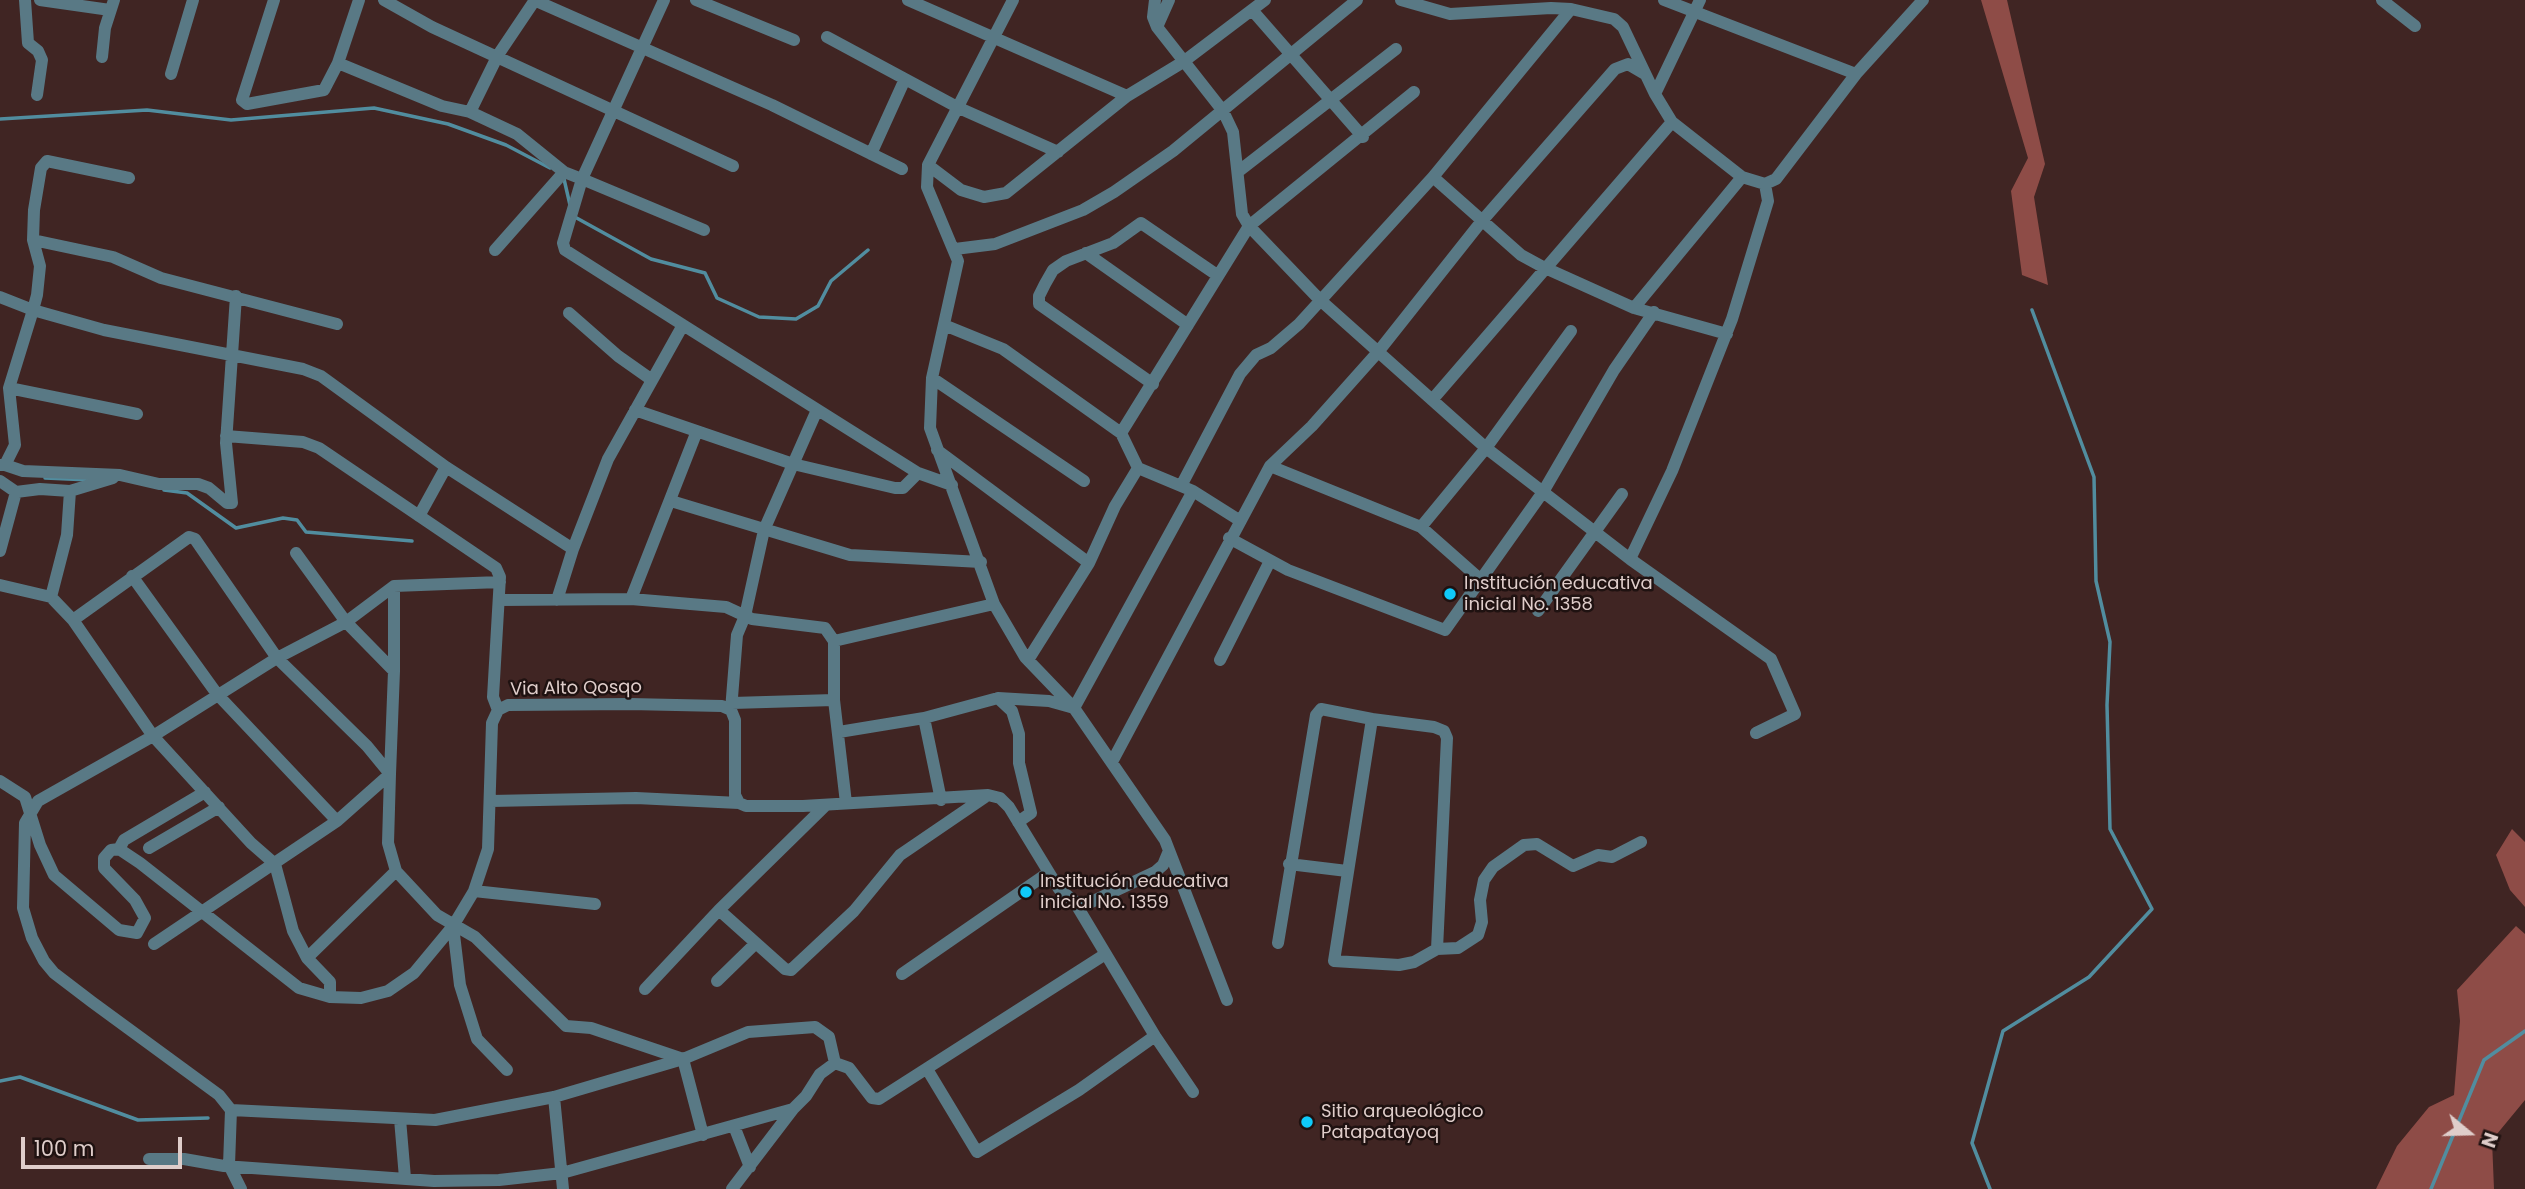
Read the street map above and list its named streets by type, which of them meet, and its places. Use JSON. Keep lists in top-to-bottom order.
{
  "streets": {
    "street": ["Via Alto Qosqo"]
  },
  "places": ["Institución educativa inicial No. 1358", "Institución educativa inicial No. 1359", "Sitio arqueológico Patapatayoq"],
  "scale_bar": "100 m",
  "north": "right"
}
